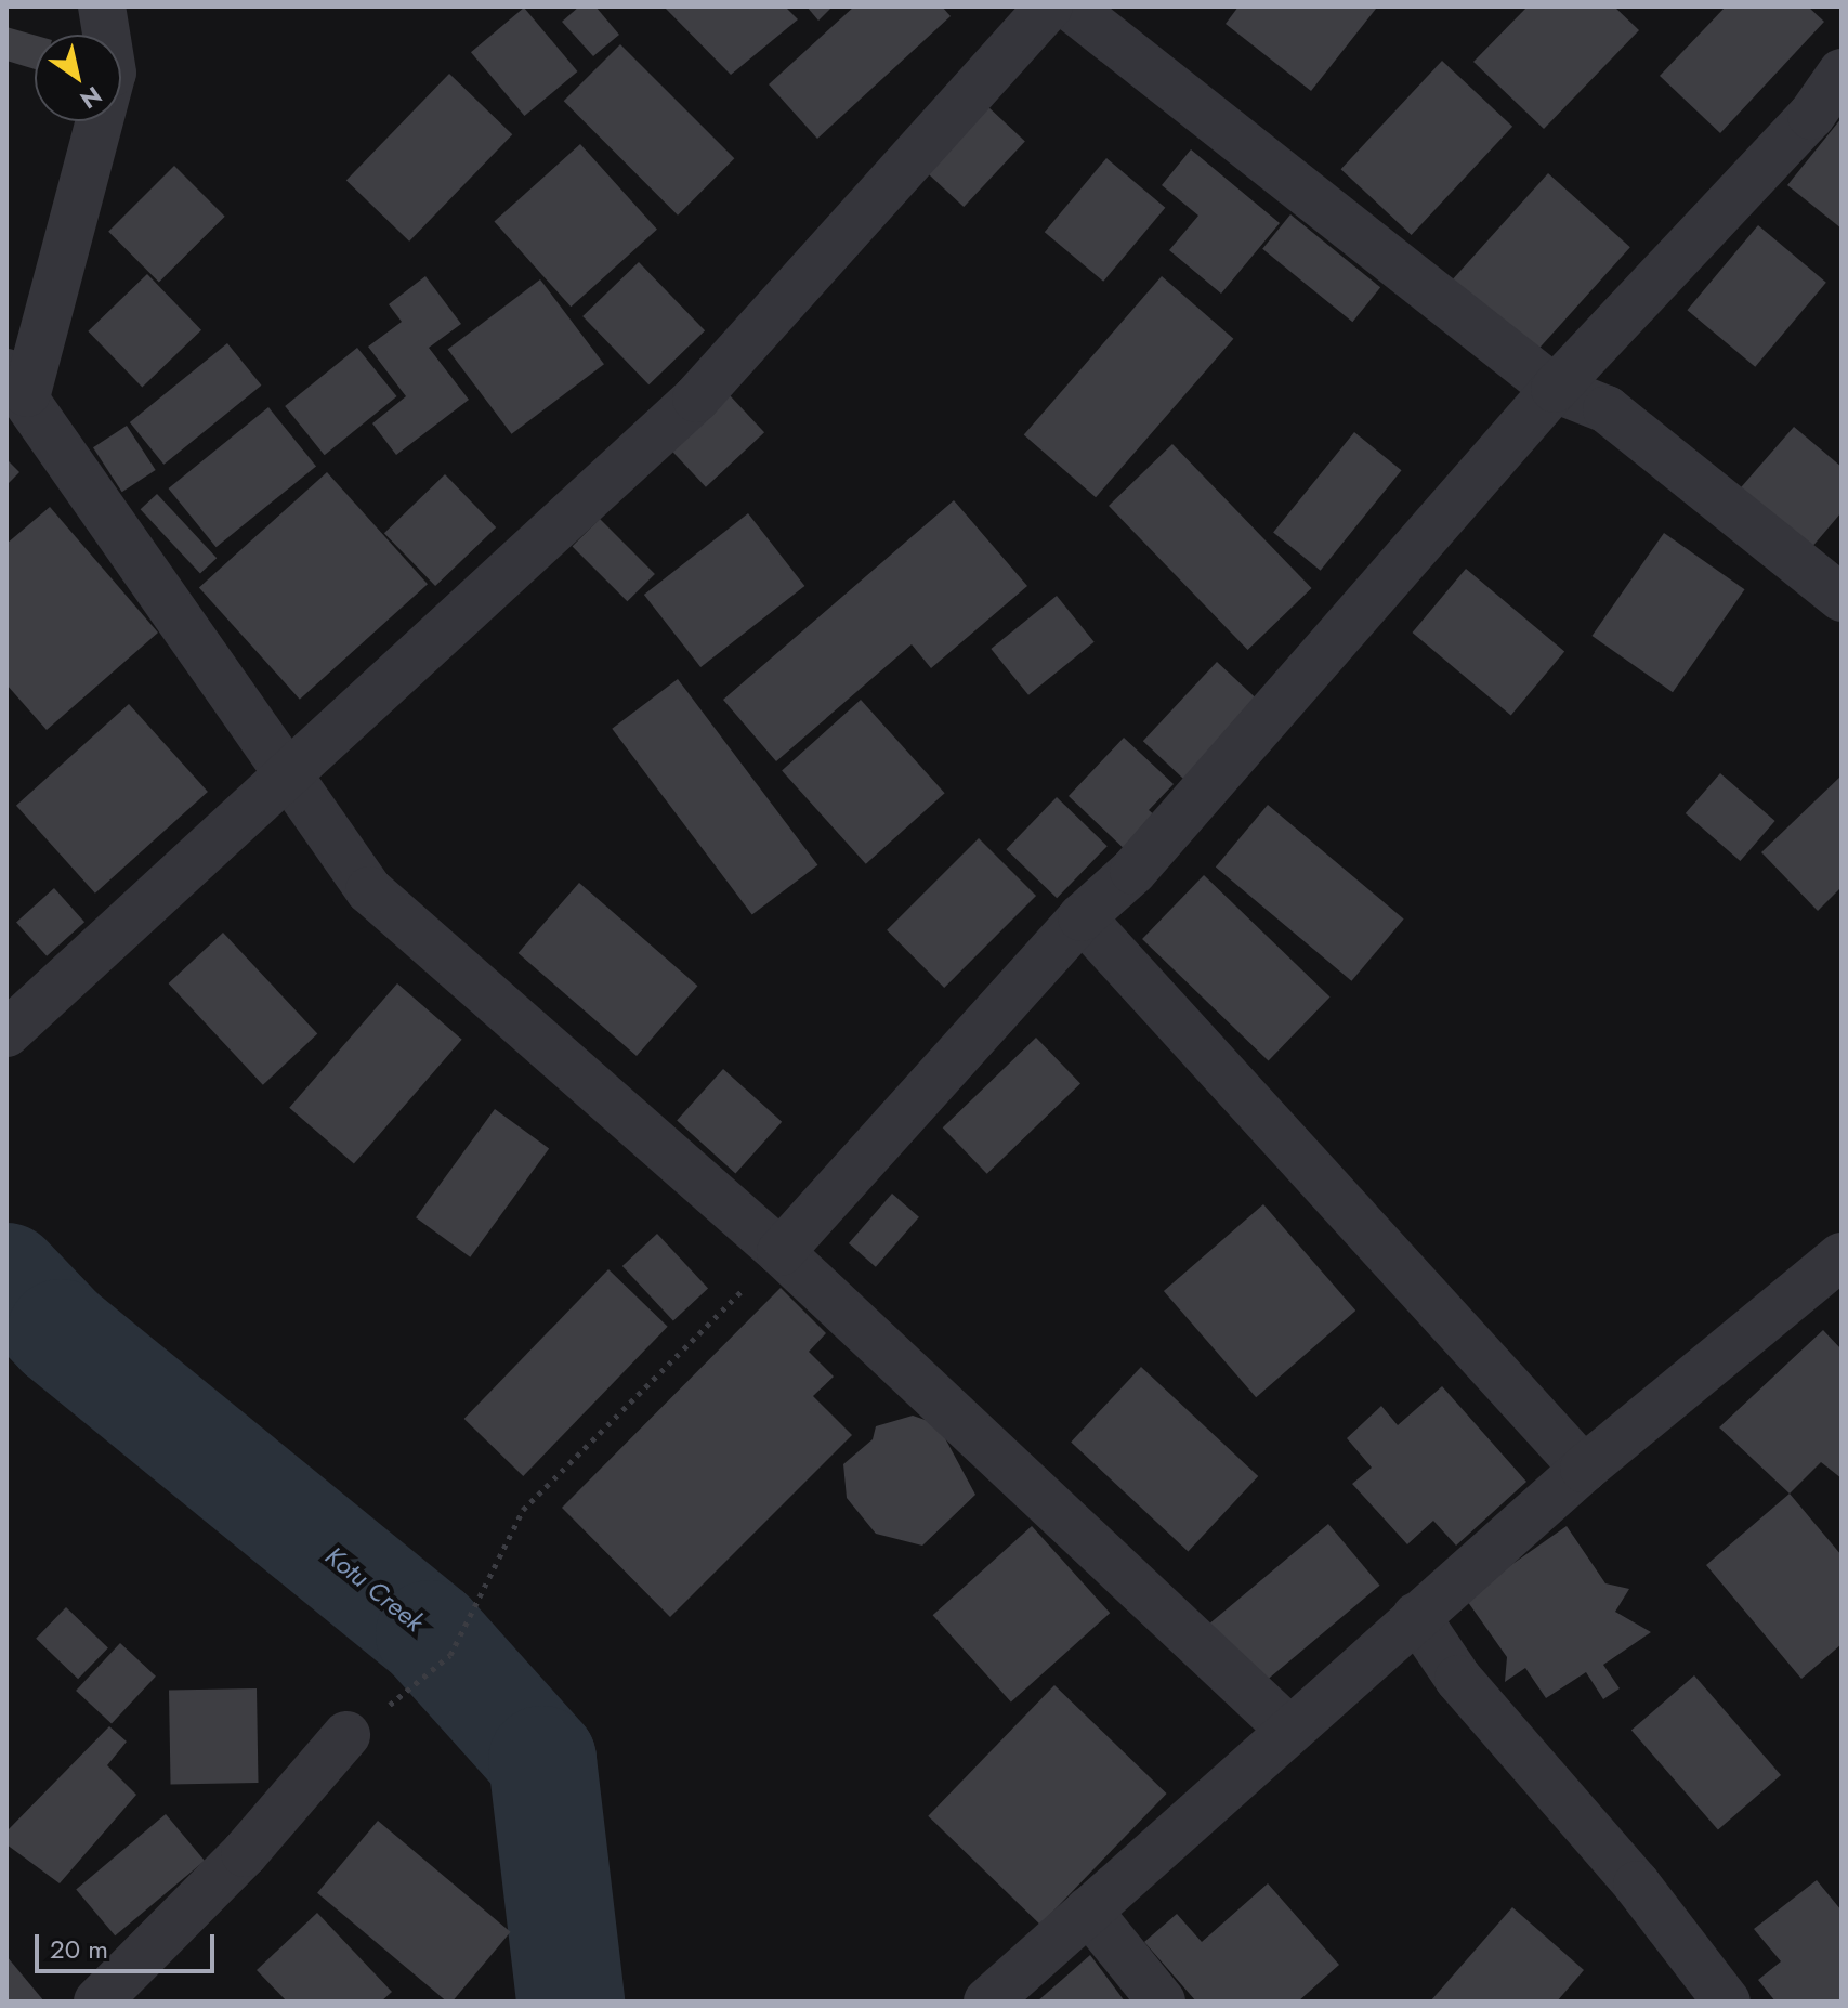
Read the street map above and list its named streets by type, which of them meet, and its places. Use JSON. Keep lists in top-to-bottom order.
{
  "water": ["Kotu Creek"],
  "scale_bar": "20 m",
  "north": "bottom right"
}
